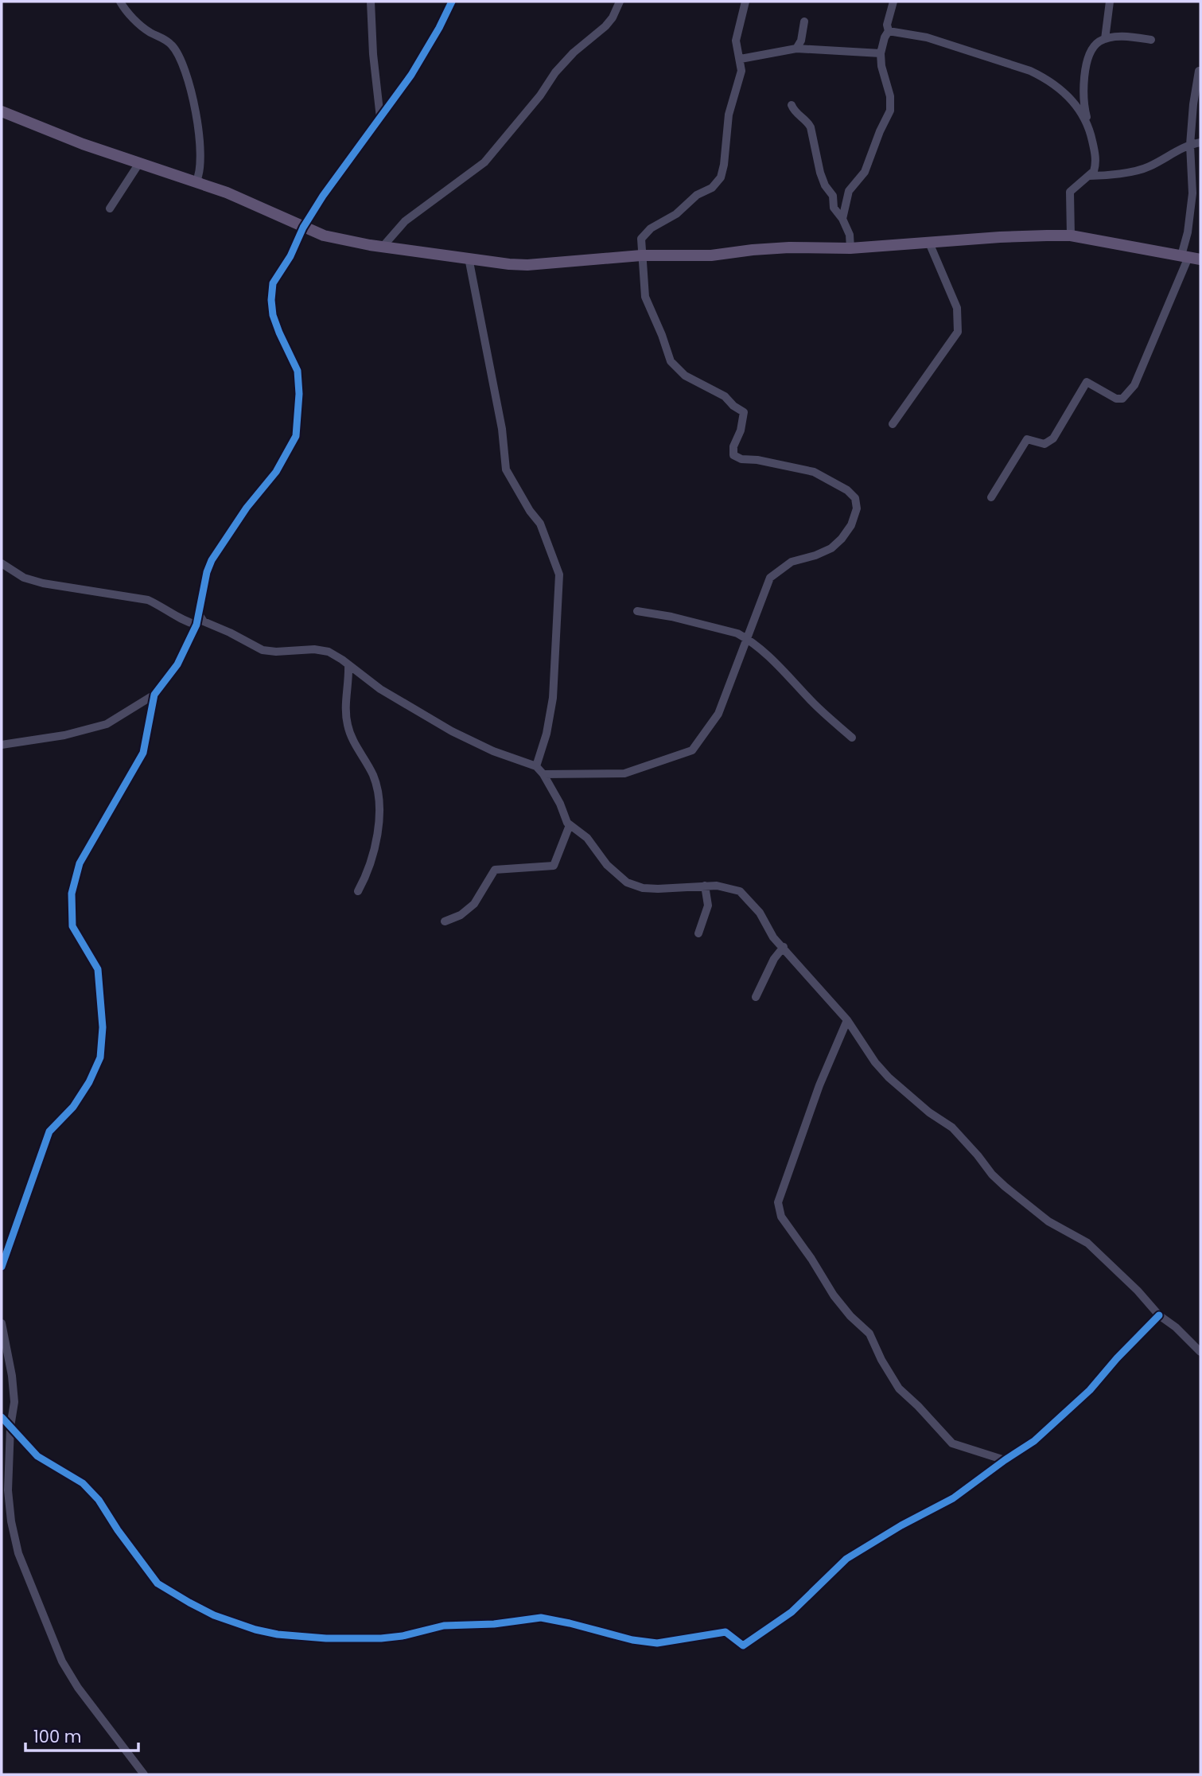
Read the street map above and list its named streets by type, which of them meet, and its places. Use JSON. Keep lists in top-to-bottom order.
{
  "scale_bar": "100 m"
}
